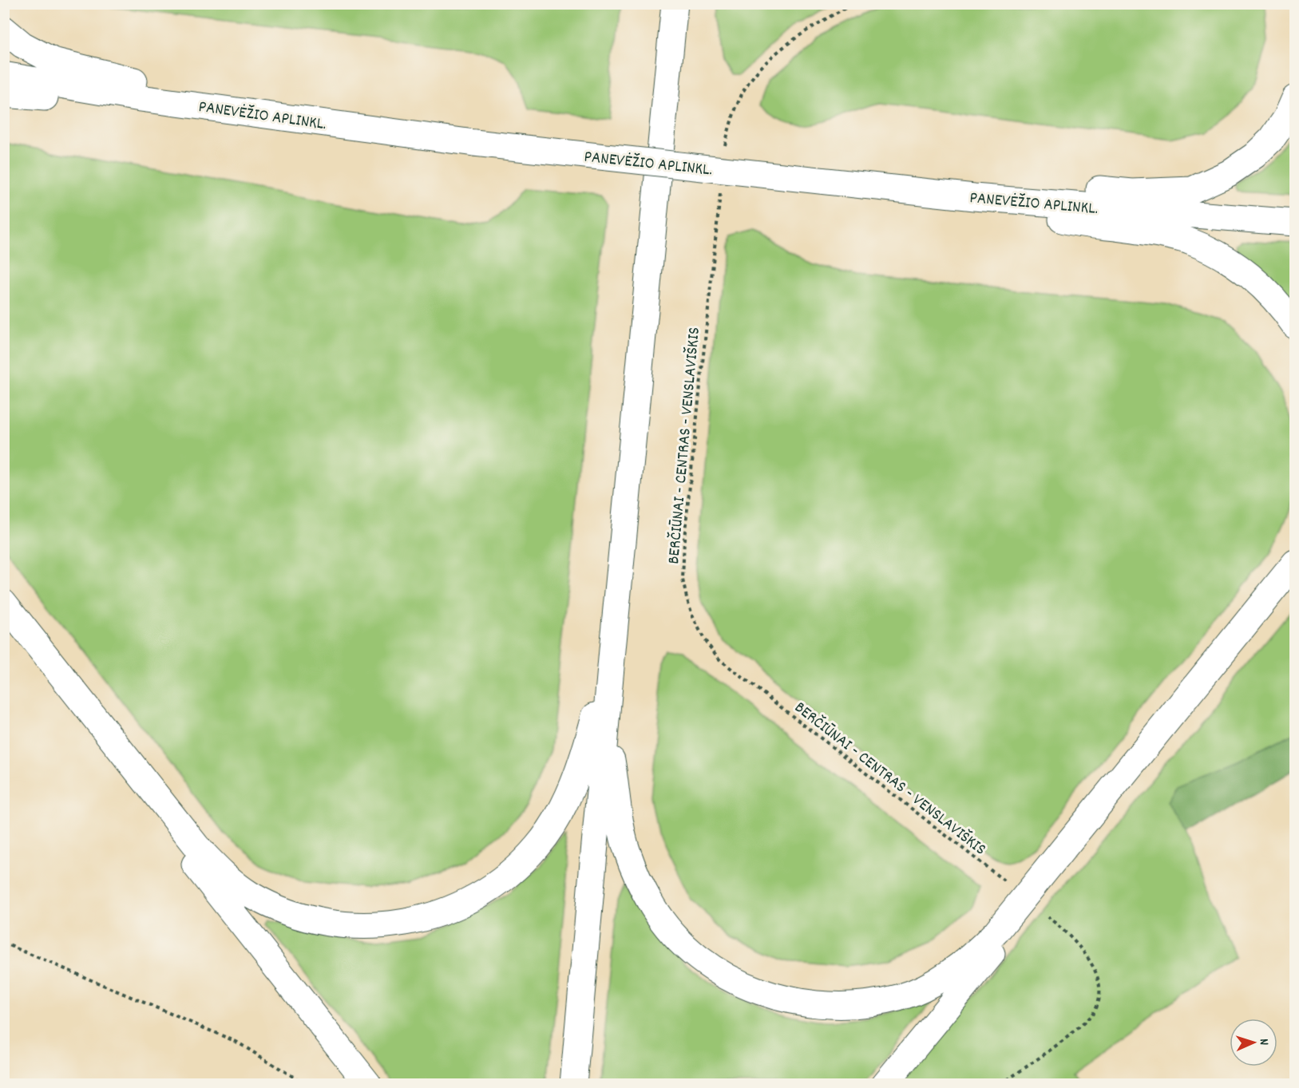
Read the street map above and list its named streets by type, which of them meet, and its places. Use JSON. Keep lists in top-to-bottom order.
{
  "streets": {
    "highway": ["PANEVĖŽIO APLINKL."],
    "path": ["BERČIŪNAI - CENTRAS - VENSLAVIŠKIS"]
  },
  "north": "right"
}
